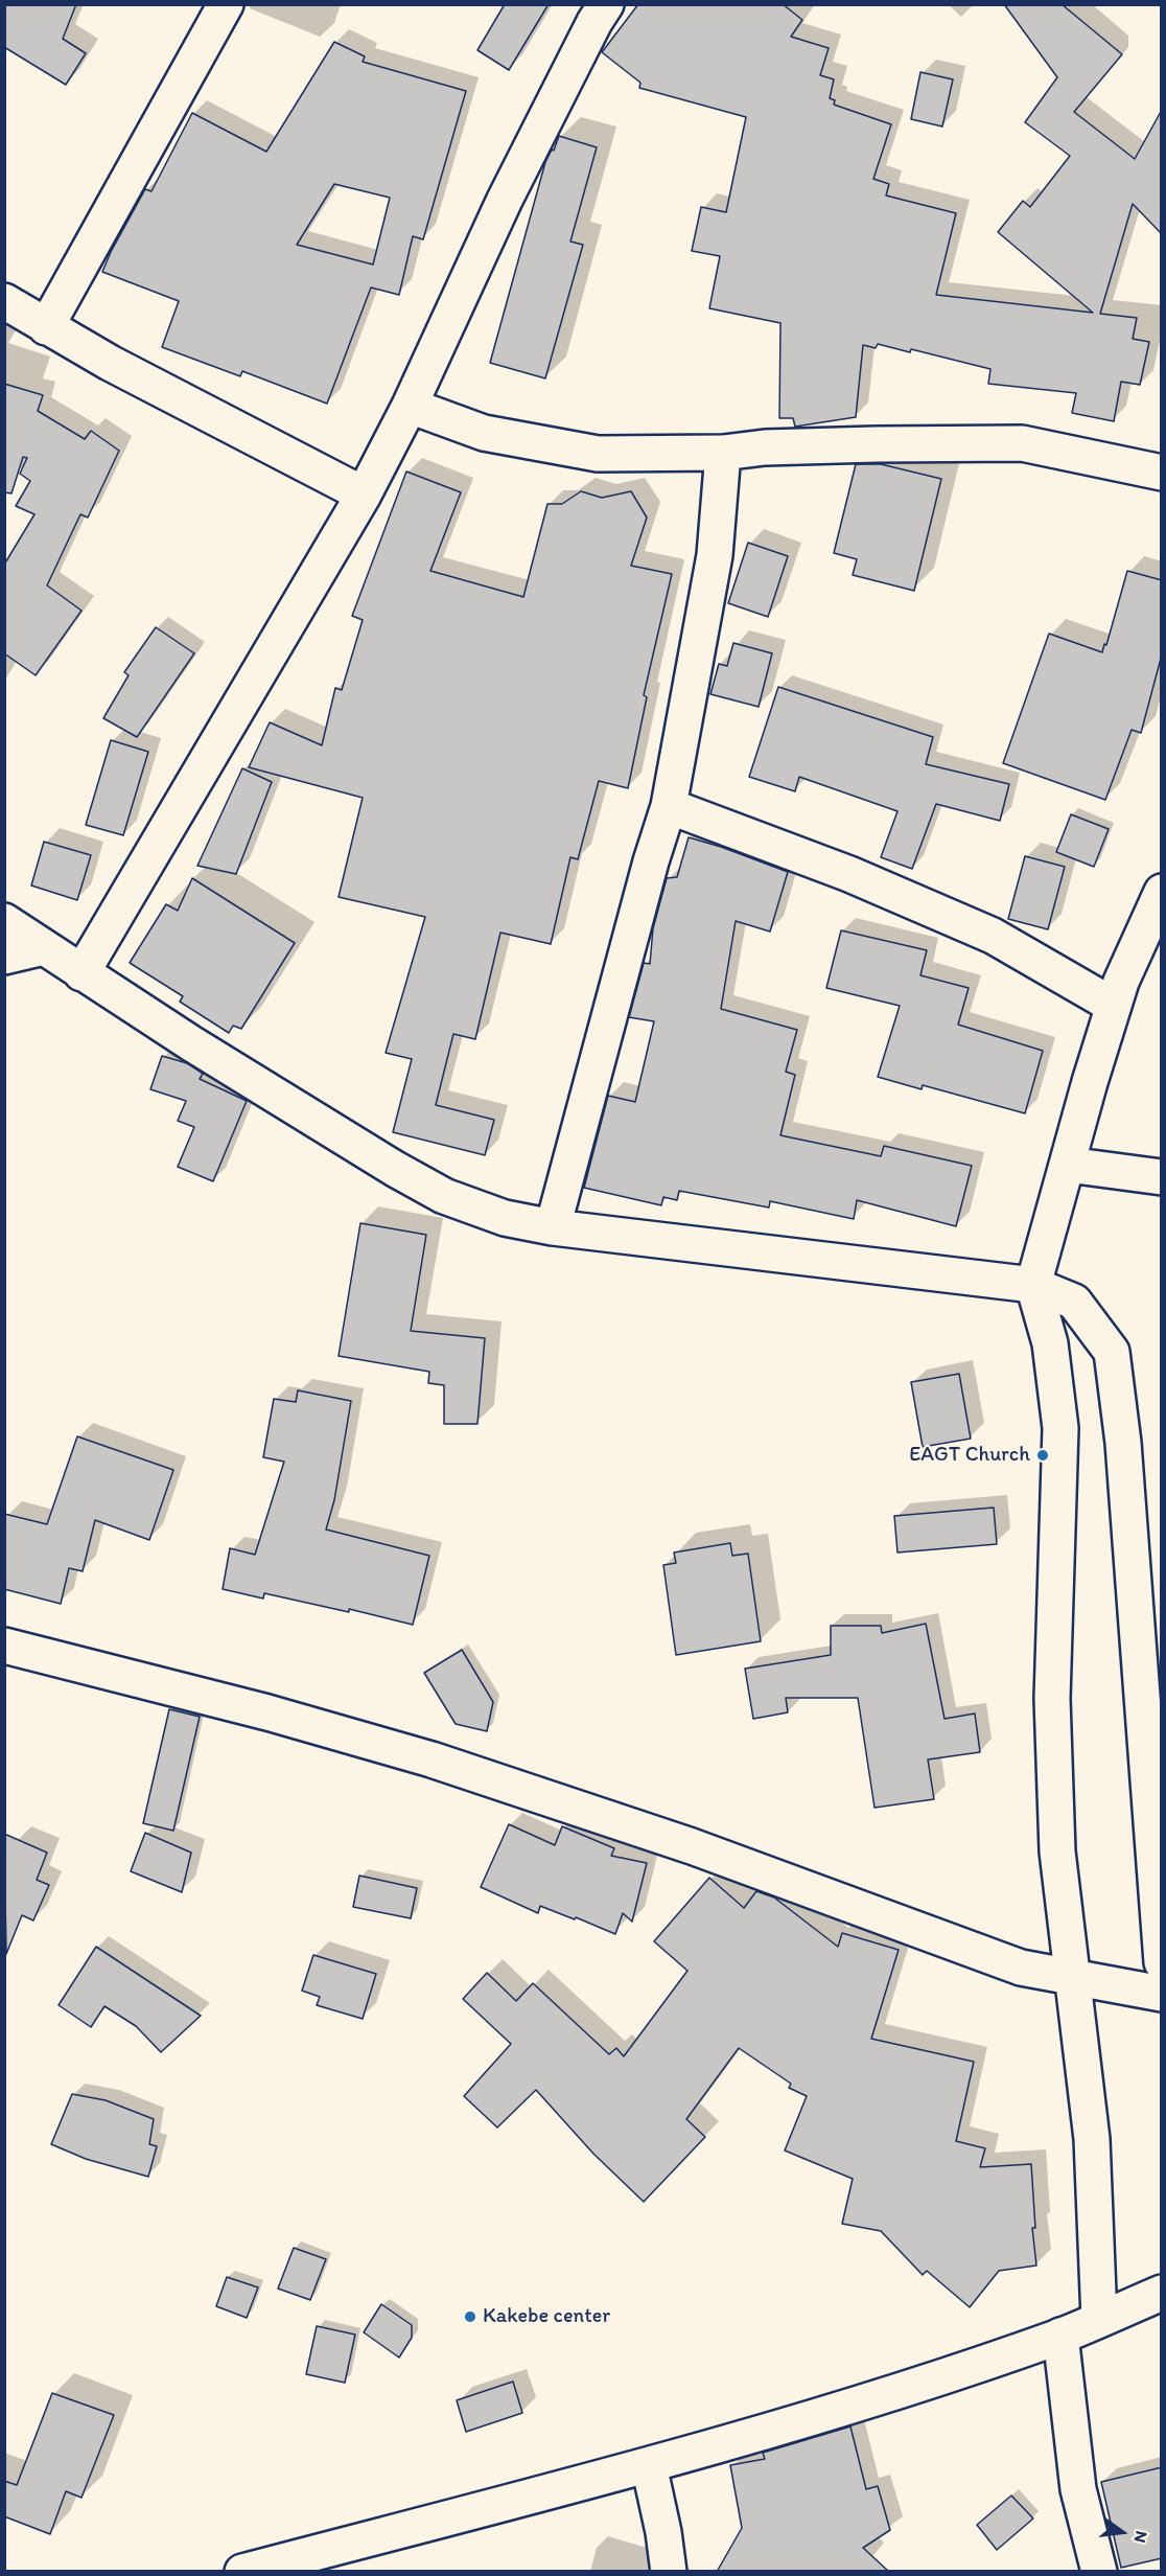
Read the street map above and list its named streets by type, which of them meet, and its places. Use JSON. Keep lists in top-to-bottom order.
{
  "places": ["EAGT Church", "Kakebe center"],
  "north": "right"
}
